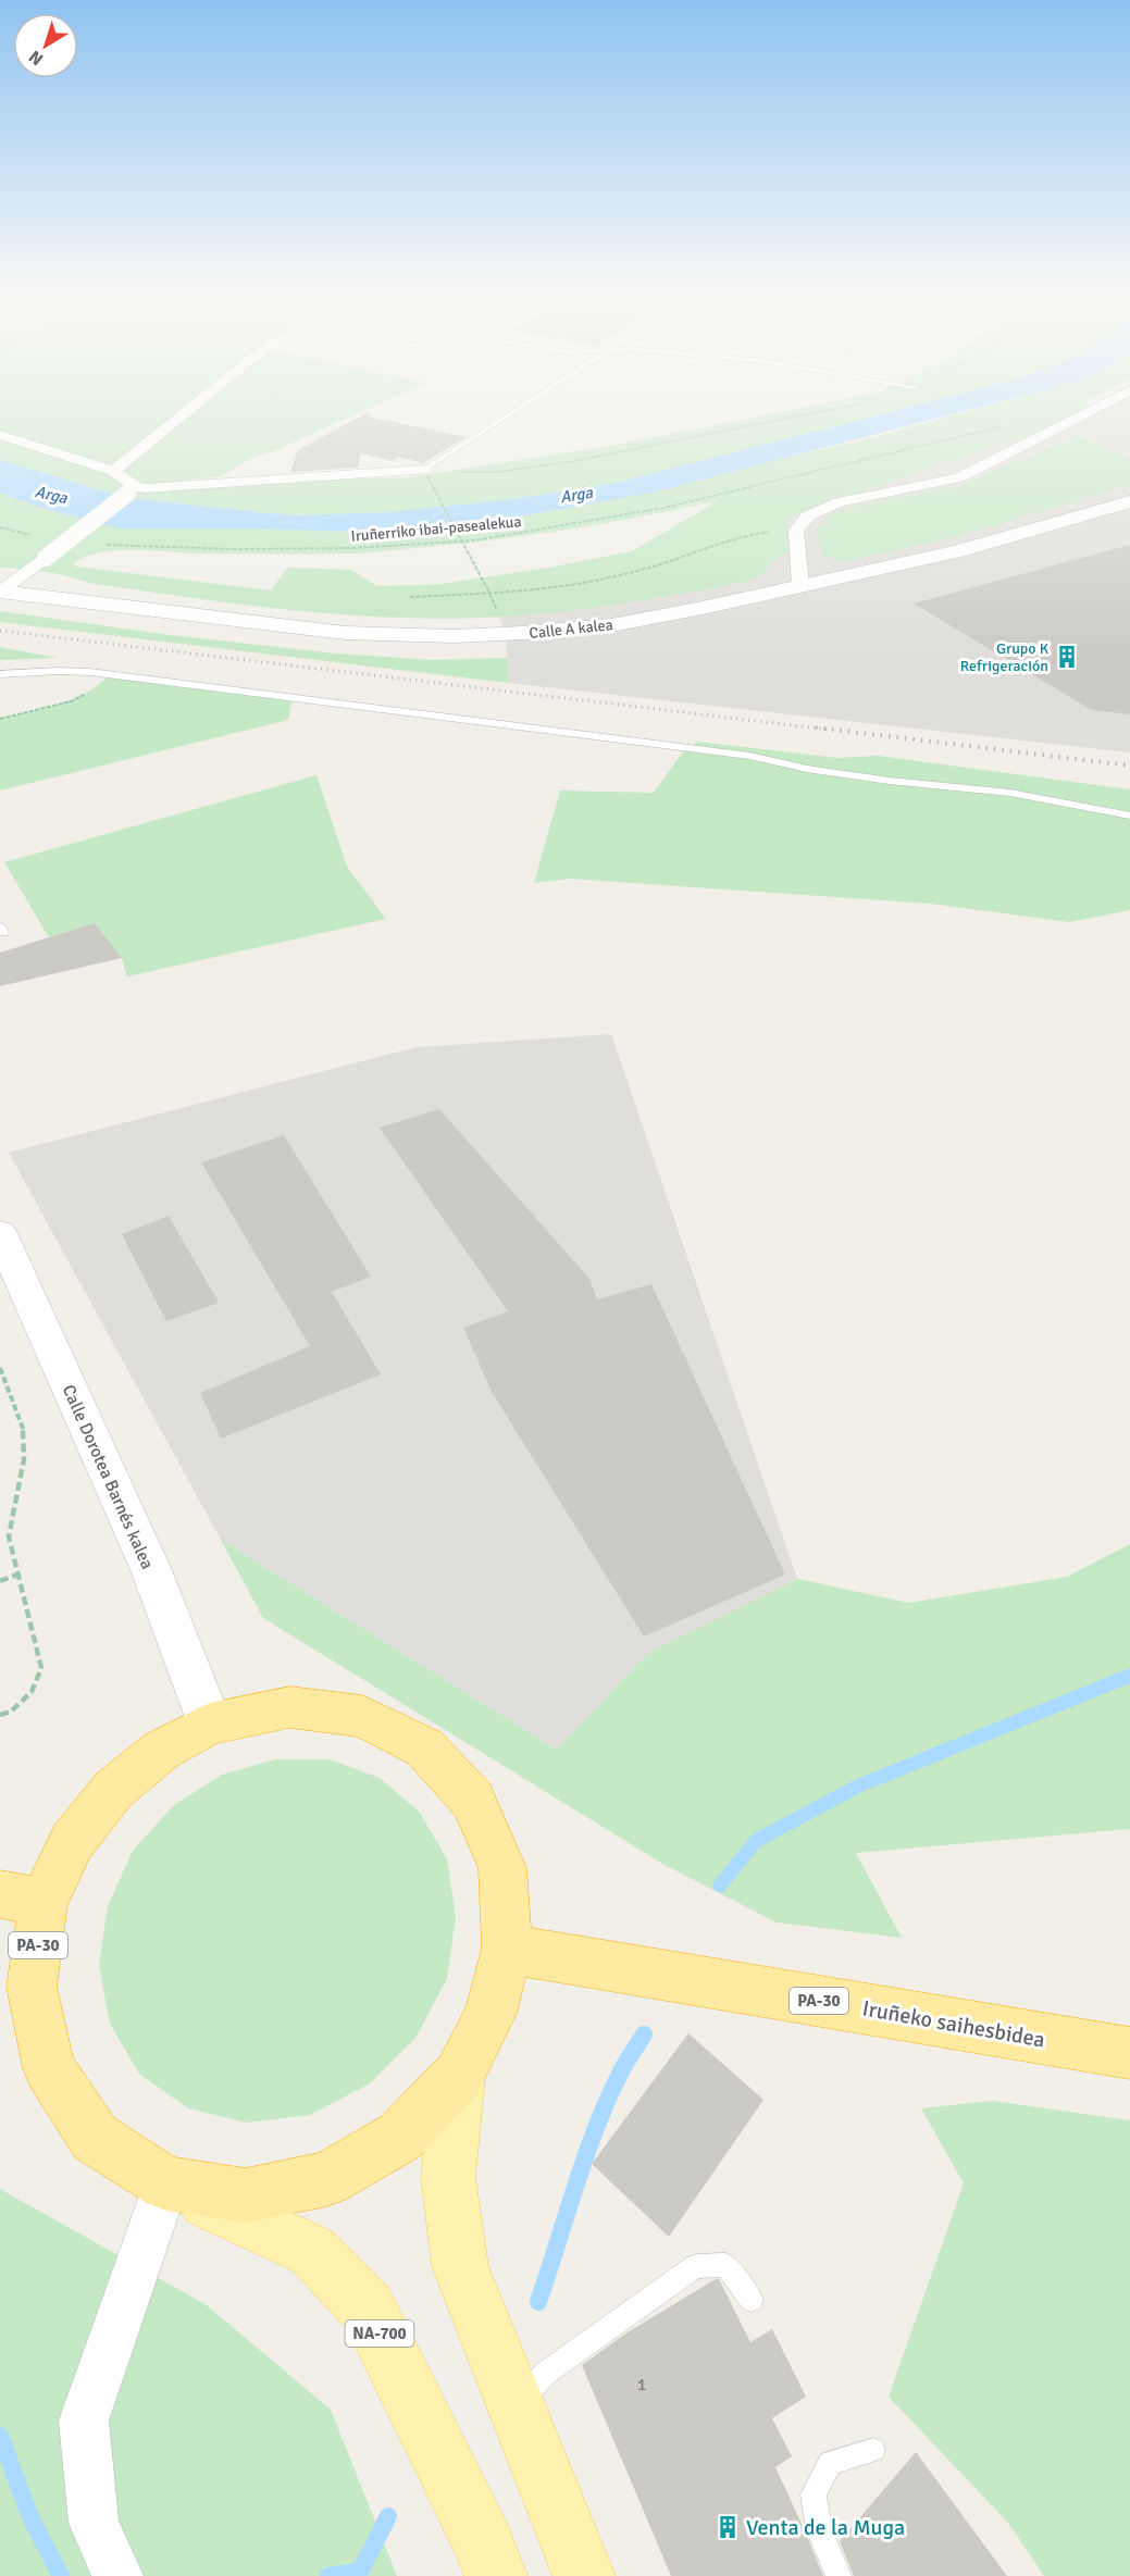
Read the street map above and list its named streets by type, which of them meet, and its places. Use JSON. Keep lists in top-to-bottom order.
{
  "streets": {
    "highway": ["PA-30", "Iruñeko saihesbidea"],
    "main road": ["Calle A kalea", "Calle Dorotea Barnés kalea", "NA-700"],
    "path": ["Iruñerriko ibai-pasealekua"]
  },
  "crossings": [
    ["Calle Dorotea Barnés kalea", "PA-30"],
    ["PA-30", "Iruñeko saihesbidea"],
    ["PA-30", "NA-700"]
  ],
  "water": ["Arga"],
  "places": {
    "building": ["Grupo K Refrigeración", "Venta de la Muga"]
  },
  "house_numbers": ["1"],
  "north": "bottom left"
}
